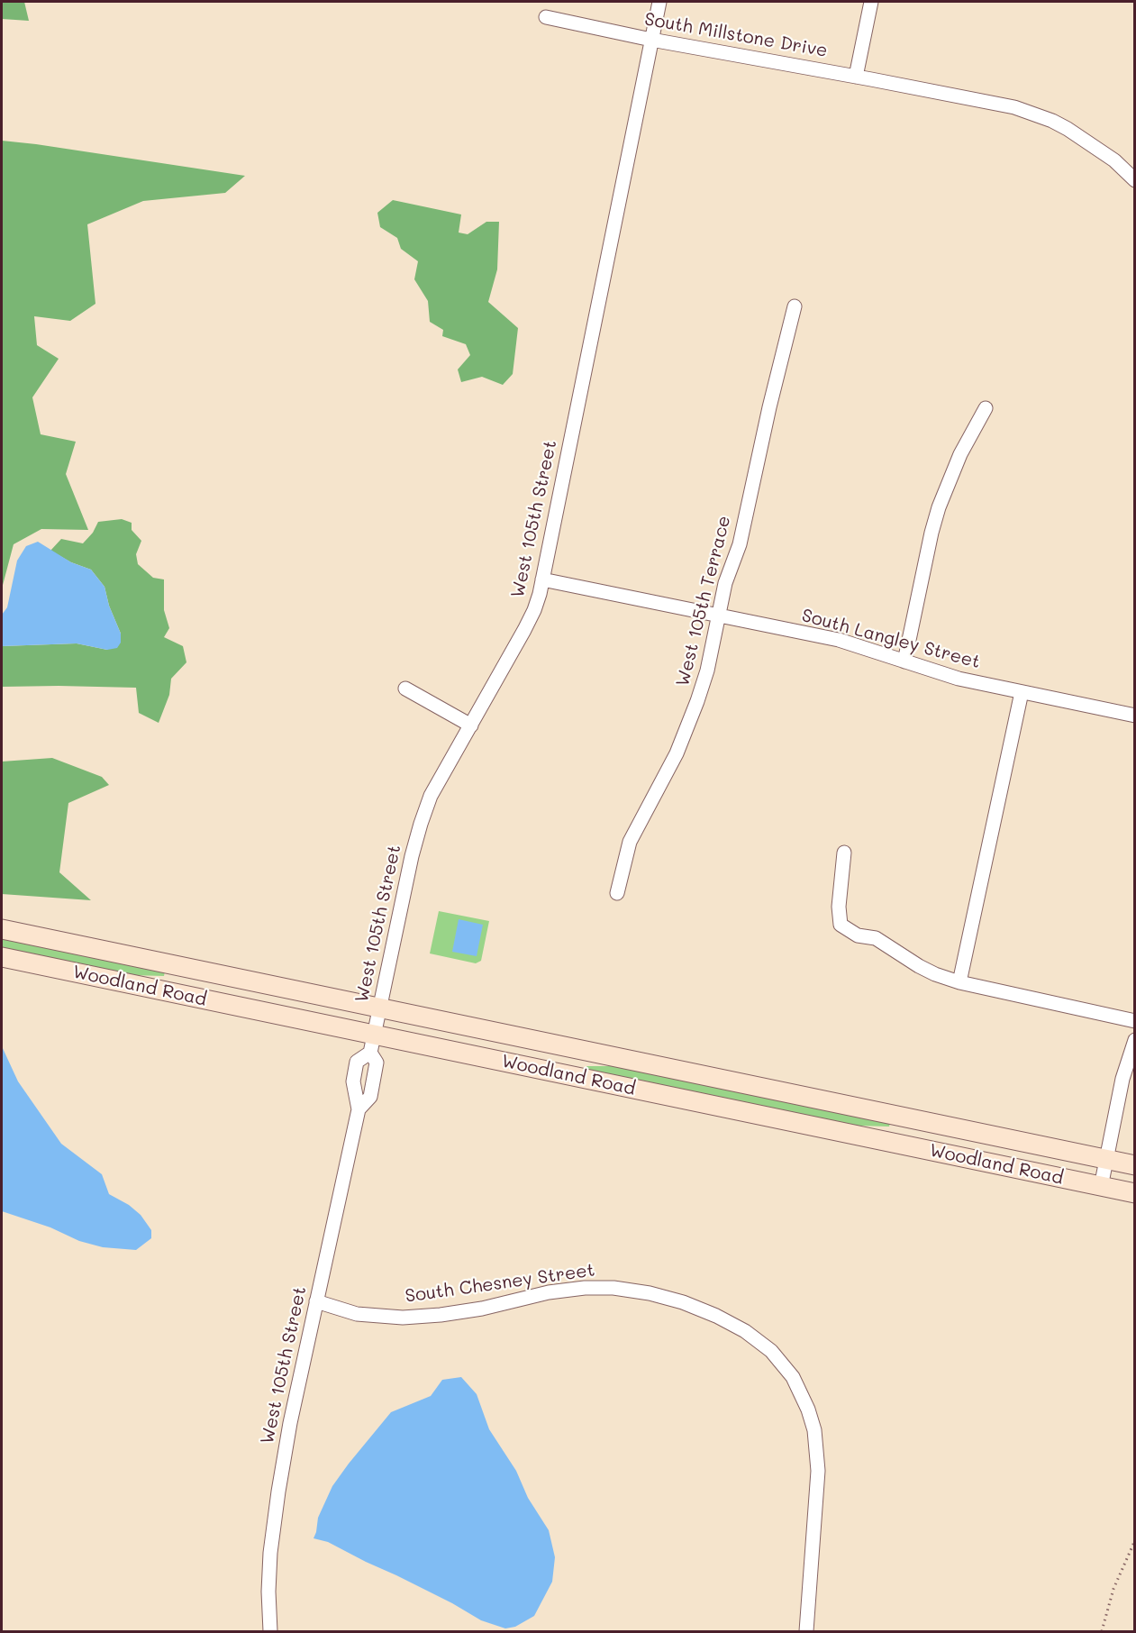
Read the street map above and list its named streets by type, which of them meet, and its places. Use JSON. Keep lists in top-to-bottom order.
{
  "streets": {
    "main road": ["Woodland Road"],
    "street": [
      "South Millstone Drive",
      "West 105th Street",
      "West 105th Terrace",
      "South Langley Street",
      "South Chesney Street"
    ]
  },
  "crossings": [
    ["South Millstone Drive", "West 105th Street"],
    ["West 105th Street", "South Langley Street"],
    ["West 105th Street", "Woodland Road"],
    ["West 105th Street", "South Chesney Street"],
    ["West 105th Terrace", "South Langley Street"]
  ]
}
